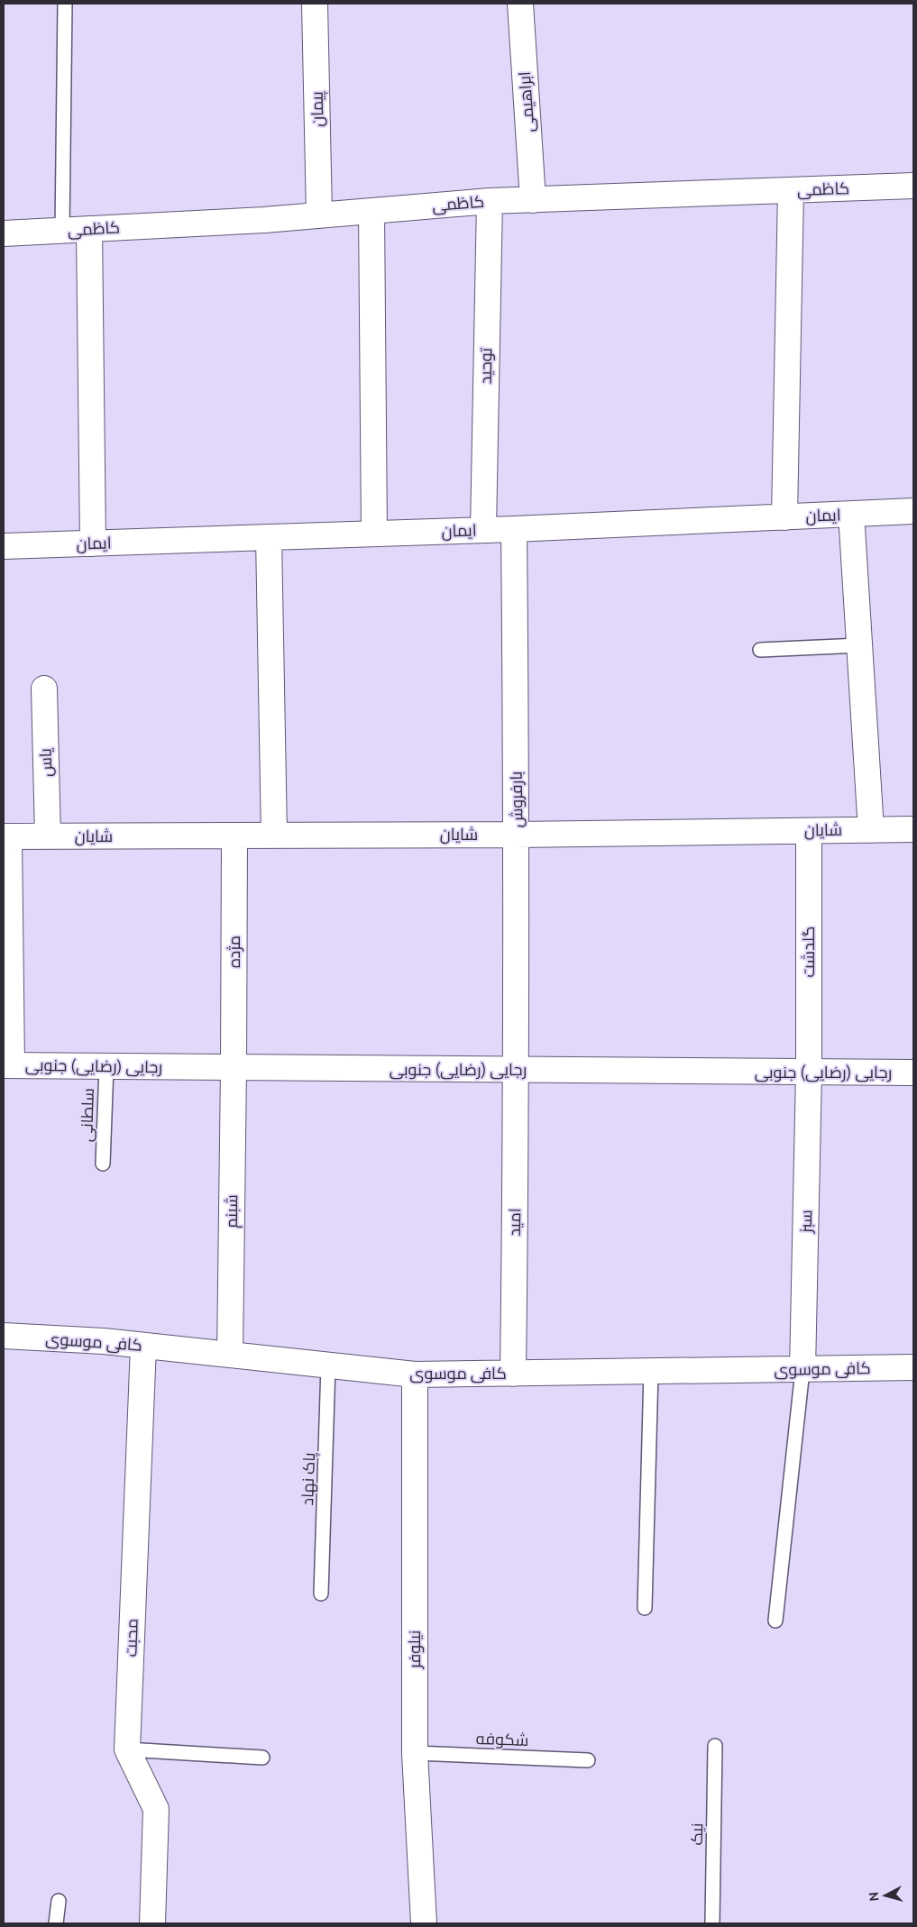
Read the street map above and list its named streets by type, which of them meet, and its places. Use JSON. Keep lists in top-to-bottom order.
{
  "streets": {
    "street": [
      "ابراهیمی",
      "پیمان",
      "کاظمی",
      "توحید",
      "ایمان",
      "یاس",
      "بارفروش",
      "شایان",
      "مژده",
      "گلدشت",
      "رجایی (رضایی) جنوبی",
      "شبنم",
      "سبز",
      "امید",
      "کافی موسوی",
      "محبت",
      "نیلوفر"
    ],
    "lane": [
      "سلطانی",
      "پاک نهاد",
      "شکوفه",
      "نیک"
    ]
  },
  "crossings": [
    ["ابراهیمی", "کاظمی"],
    ["پیمان", "کاظمی"],
    ["کاظمی", "توحید"],
    ["توحید", "ایمان"],
    ["ایمان", "بارفروش"],
    ["یاس", "شایان"],
    ["بارفروش", "شایان"],
    ["بارفروش", "رجایی (رضایی) جنوبی"],
    ["بارفروش", "امید"],
    ["شایان", "مژده"],
    ["شایان", "گلدشت"],
    ["مژده", "رجایی (رضایی) جنوبی"],
    ["مژده", "شبنم"],
    ["گلدشت", "رجایی (رضایی) جنوبی"],
    ["گلدشت", "سبز"],
    ["رجایی (رضایی) جنوبی", "سلطانی"],
    ["رجایی (رضایی) جنوبی", "شبنم"],
    ["رجایی (رضایی) جنوبی", "سبز"],
    ["رجایی (رضایی) جنوبی", "امید"],
    ["شبنم", "کافی موسوی"],
    ["سبز", "کافی موسوی"],
    ["امید", "کافی موسوی"],
    ["کافی موسوی", "پاک نهاد"],
    ["کافی موسوی", "محبت"],
    ["کافی موسوی", "نیلوفر"],
    ["نیلوفر", "شکوفه"]
  ],
  "north": "left"
}
